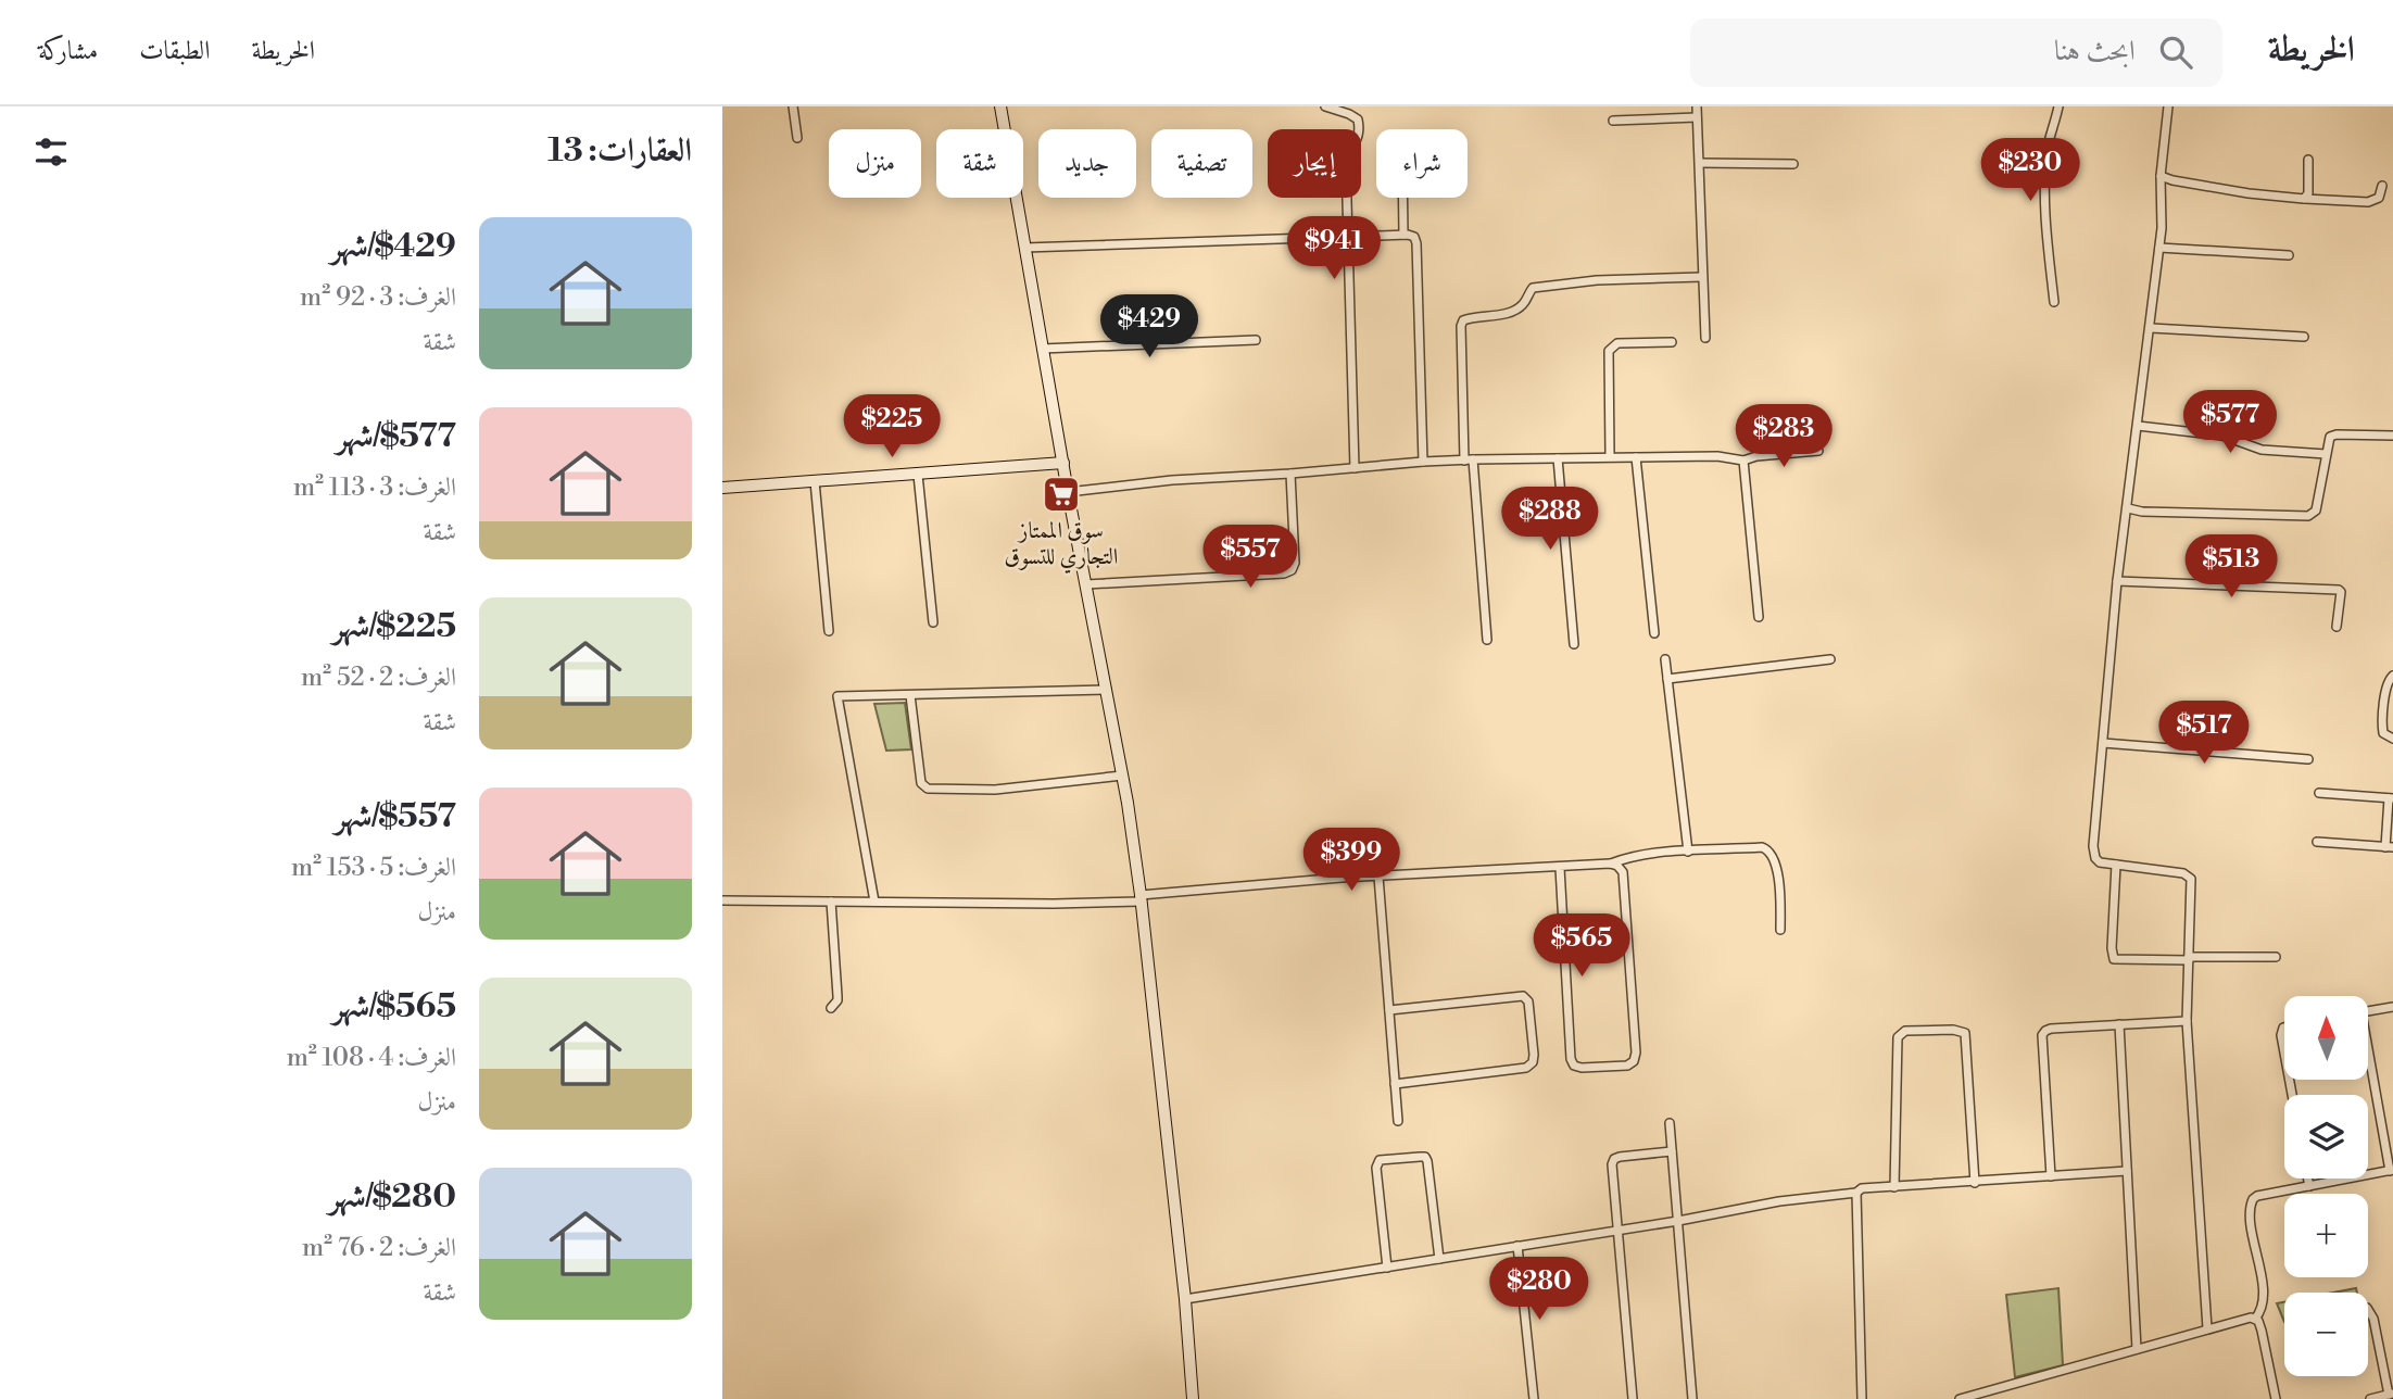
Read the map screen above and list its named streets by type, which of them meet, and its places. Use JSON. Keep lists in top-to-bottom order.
{
  "places": {
    "supermarket": ["سوق الممتاز التجاري للتسوق"]
  },
  "north": "top",
  "page": {
    "header": "الخريطة",
    "search": "ابحث هنا",
    "nav": ["الخريطة", "الطبقات", "مشاركة"],
    "heading": "العقارات: 13",
    "chip": [
      "شراء",
      "إيجار",
      "تصفية",
      "جديد",
      "شقة",
      "منزل"
    ],
    "price": [
      "$230",
      "$941",
      "$429",
      "$577",
      "$225",
      "$283",
      "$288",
      "$557",
      "$513",
      "$517",
      "$399",
      "$565",
      "$280"
    ],
    "list": [
      {
        "name": "$429/شهر",
        "note": "الغرف: 3 · 92 m² · شقة"
      },
      {
        "name": "$577/شهر",
        "note": "الغرف: 3 · 113 m² · شقة"
      },
      {
        "name": "$225/شهر",
        "note": "الغرف: 2 · 52 m² · شقة"
      },
      {
        "name": "$557/شهر",
        "note": "الغرف: 5 · 153 m² · منزل"
      },
      {
        "name": "$565/شهر",
        "note": "الغرف: 4 · 108 m² · منزل"
      },
      {
        "name": "$280/شهر",
        "note": "الغرف: 2 · 76 m² · شقة"
      }
    ],
    "map_buttons": ["+", "−"]
  }
}
